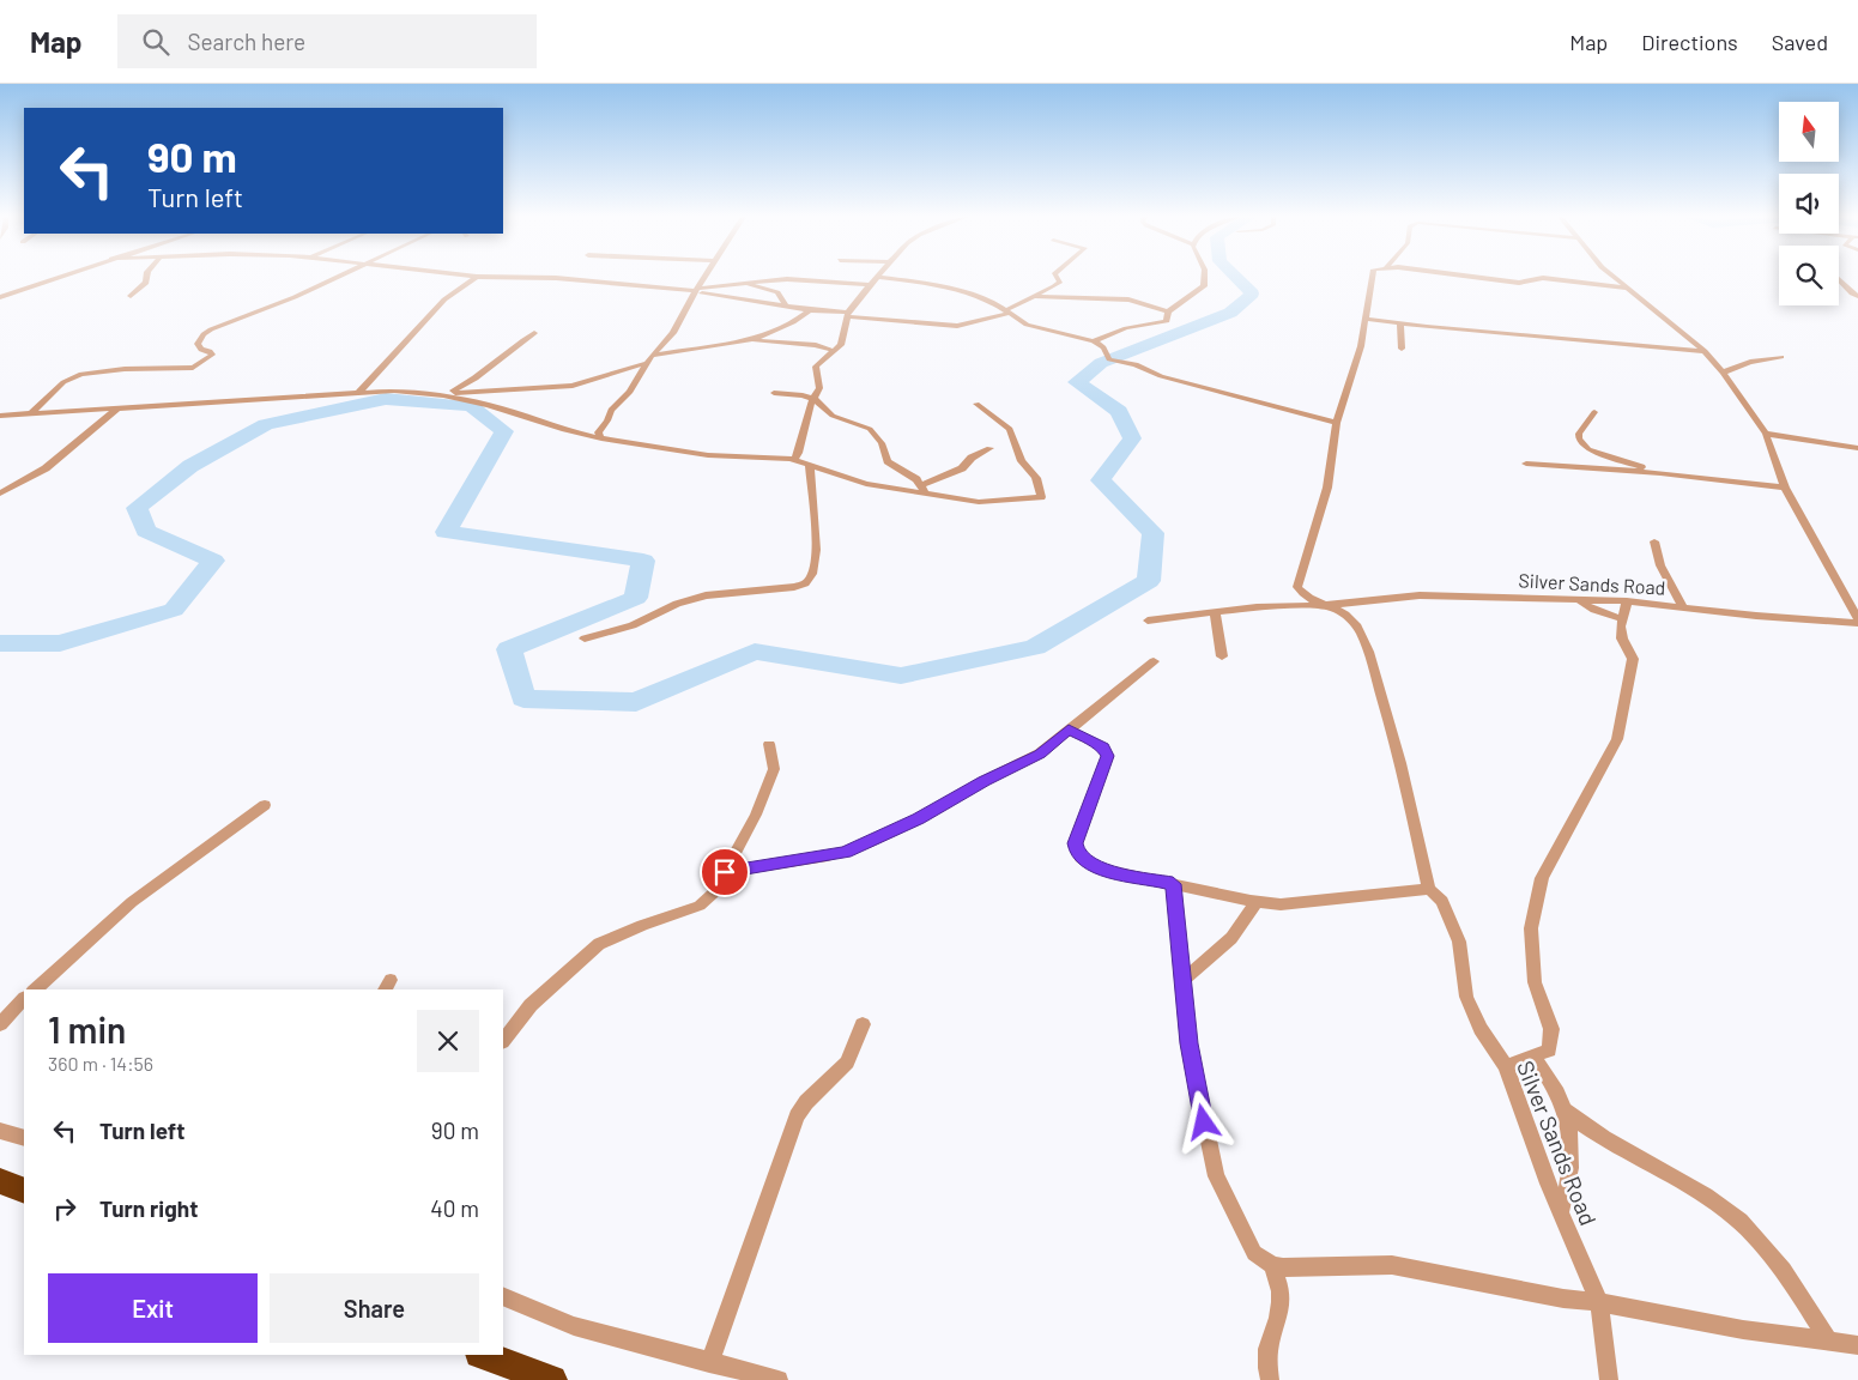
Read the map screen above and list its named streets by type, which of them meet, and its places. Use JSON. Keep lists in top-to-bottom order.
{
  "streets": {
    "street": ["Silver Sands Road"]
  },
  "north": "top",
  "page": {
    "header": "Map",
    "search": "Search here",
    "nav": ["Map", "Directions", "Saved"],
    "turn": ["90 m", "Turn left"],
    "heading": ["1 min", "360 m · 14:56"],
    "list": [
      {
        "name": "Turn left",
        "value": "90 m"
      },
      {
        "name": "Turn right",
        "value": "40 m"
      }
    ],
    "buttons": ["Exit", "Share"]
  }
}
